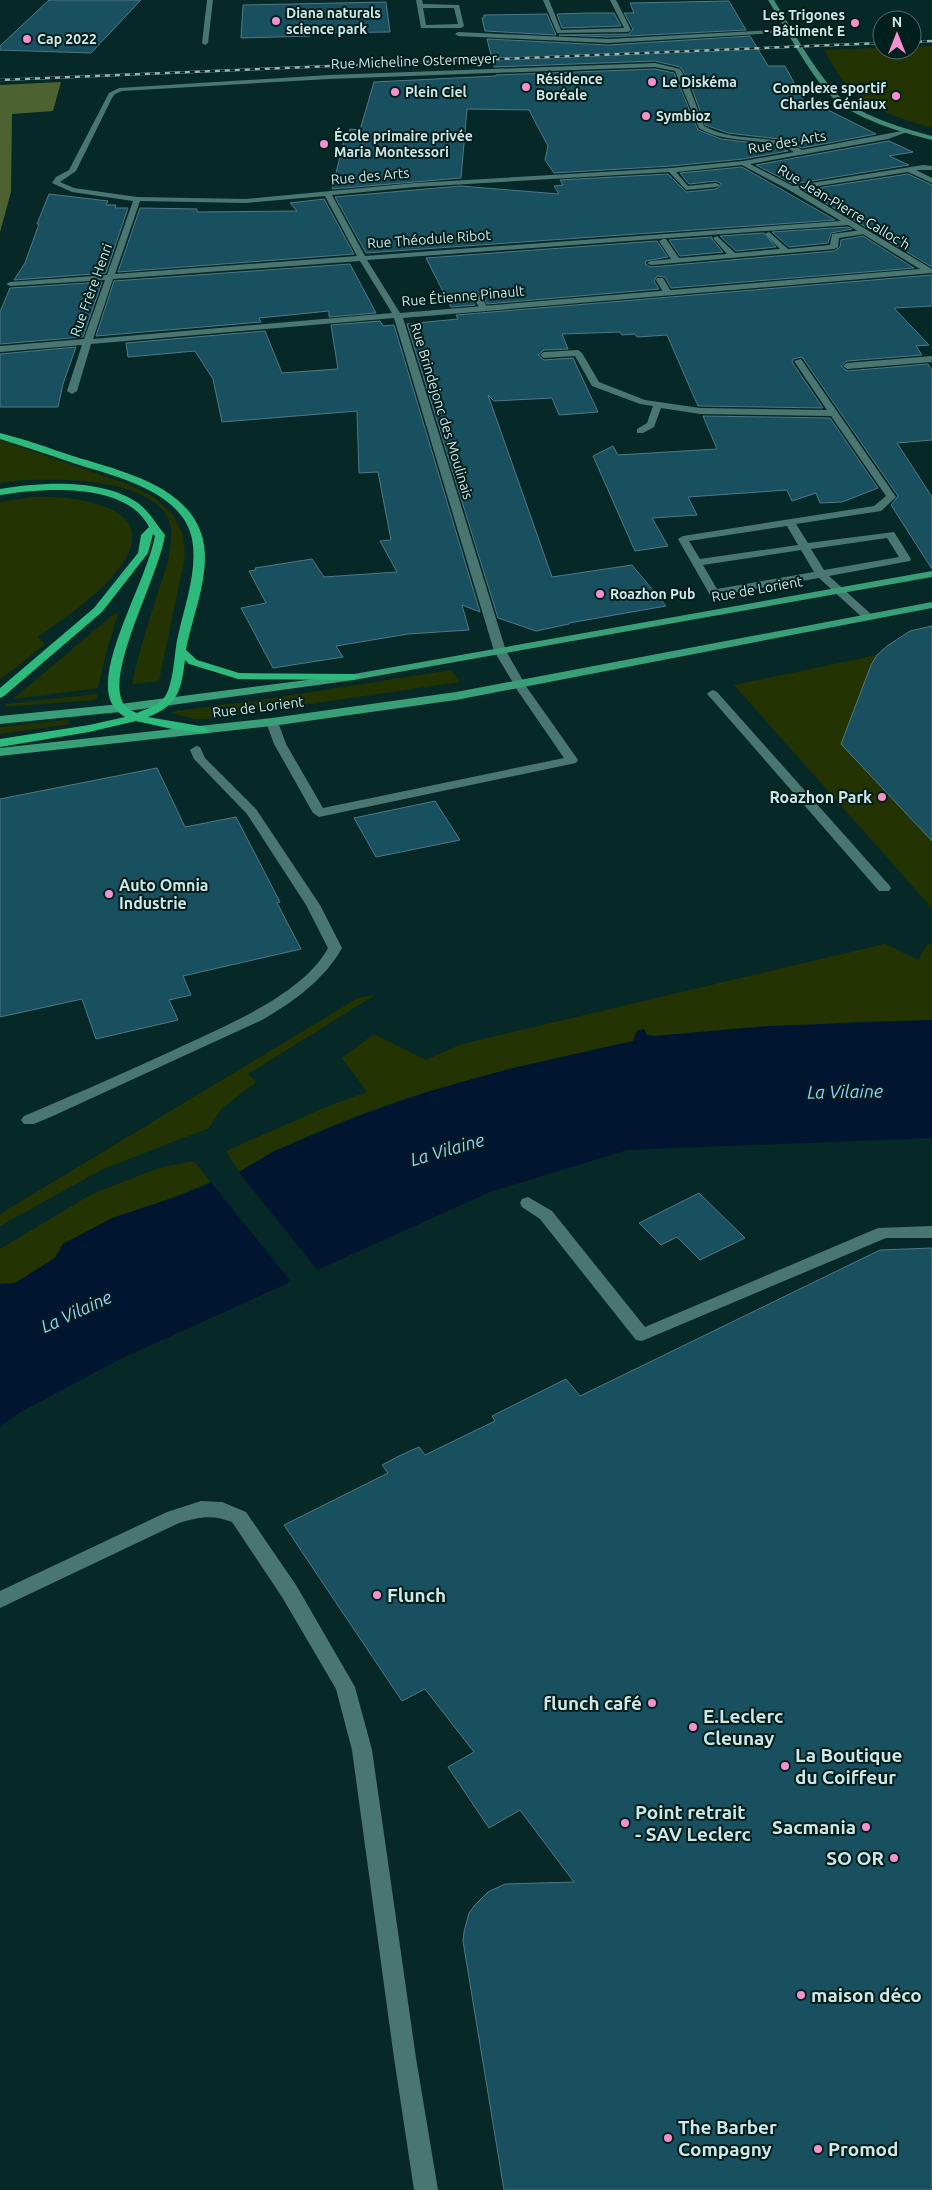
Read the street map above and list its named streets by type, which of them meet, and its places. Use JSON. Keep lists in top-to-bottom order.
{
  "streets": {
    "main road": ["Rue de Lorient"],
    "street": [
      "Rue Micheline Ostermeyer",
      "Rue des Arts",
      "Rue Jean-Pierre Calloc'h",
      "Rue Théodule Ribot",
      "Rue Frère Henri",
      "Rue Étienne Pinault",
      "Rue Brindejonc des Moulinais"
    ]
  },
  "crossings": [
    ["Rue Micheline Ostermeyer", "Rue des Arts"],
    ["Rue des Arts", "Rue Jean-Pierre Calloc'h"],
    ["Rue des Arts", "Rue Frère Henri"],
    ["Rue des Arts", "Rue Brindejonc des Moulinais"],
    ["Rue Jean-Pierre Calloc'h", "Rue Théodule Ribot"],
    ["Rue Jean-Pierre Calloc'h", "Rue Étienne Pinault"],
    ["Rue Théodule Ribot", "Rue Frère Henri"],
    ["Rue Théodule Ribot", "Rue Brindejonc des Moulinais"],
    ["Rue Frère Henri", "Rue Étienne Pinault"],
    ["Rue Étienne Pinault", "Rue Brindejonc des Moulinais"],
    ["Rue Brindejonc des Moulinais", "Rue de Lorient"]
  ],
  "water": ["La Vilaine"],
  "places": [
    "Diana naturals science park",
    "Les Trigones - Bâtiment E",
    "Cap 2022",
    "Le Diskéma",
    "Résidence Boréale",
    "Plein Ciel",
    "Complexe sportif Charles Géniaux",
    "Symbioz",
    "École primaire privée Maria Montessori",
    "Roazhon Pub",
    "Roazhon Park",
    "Auto Omnia Industrie",
    "Flunch",
    "flunch café",
    "E.Leclerc Cleunay",
    "La Boutique du Coiffeur",
    "Point retrait - SAV Leclerc",
    "Sacmania",
    "SO OR",
    "maison déco",
    "The Barber Compagny",
    "Promod"
  ],
  "north": "top"
}
